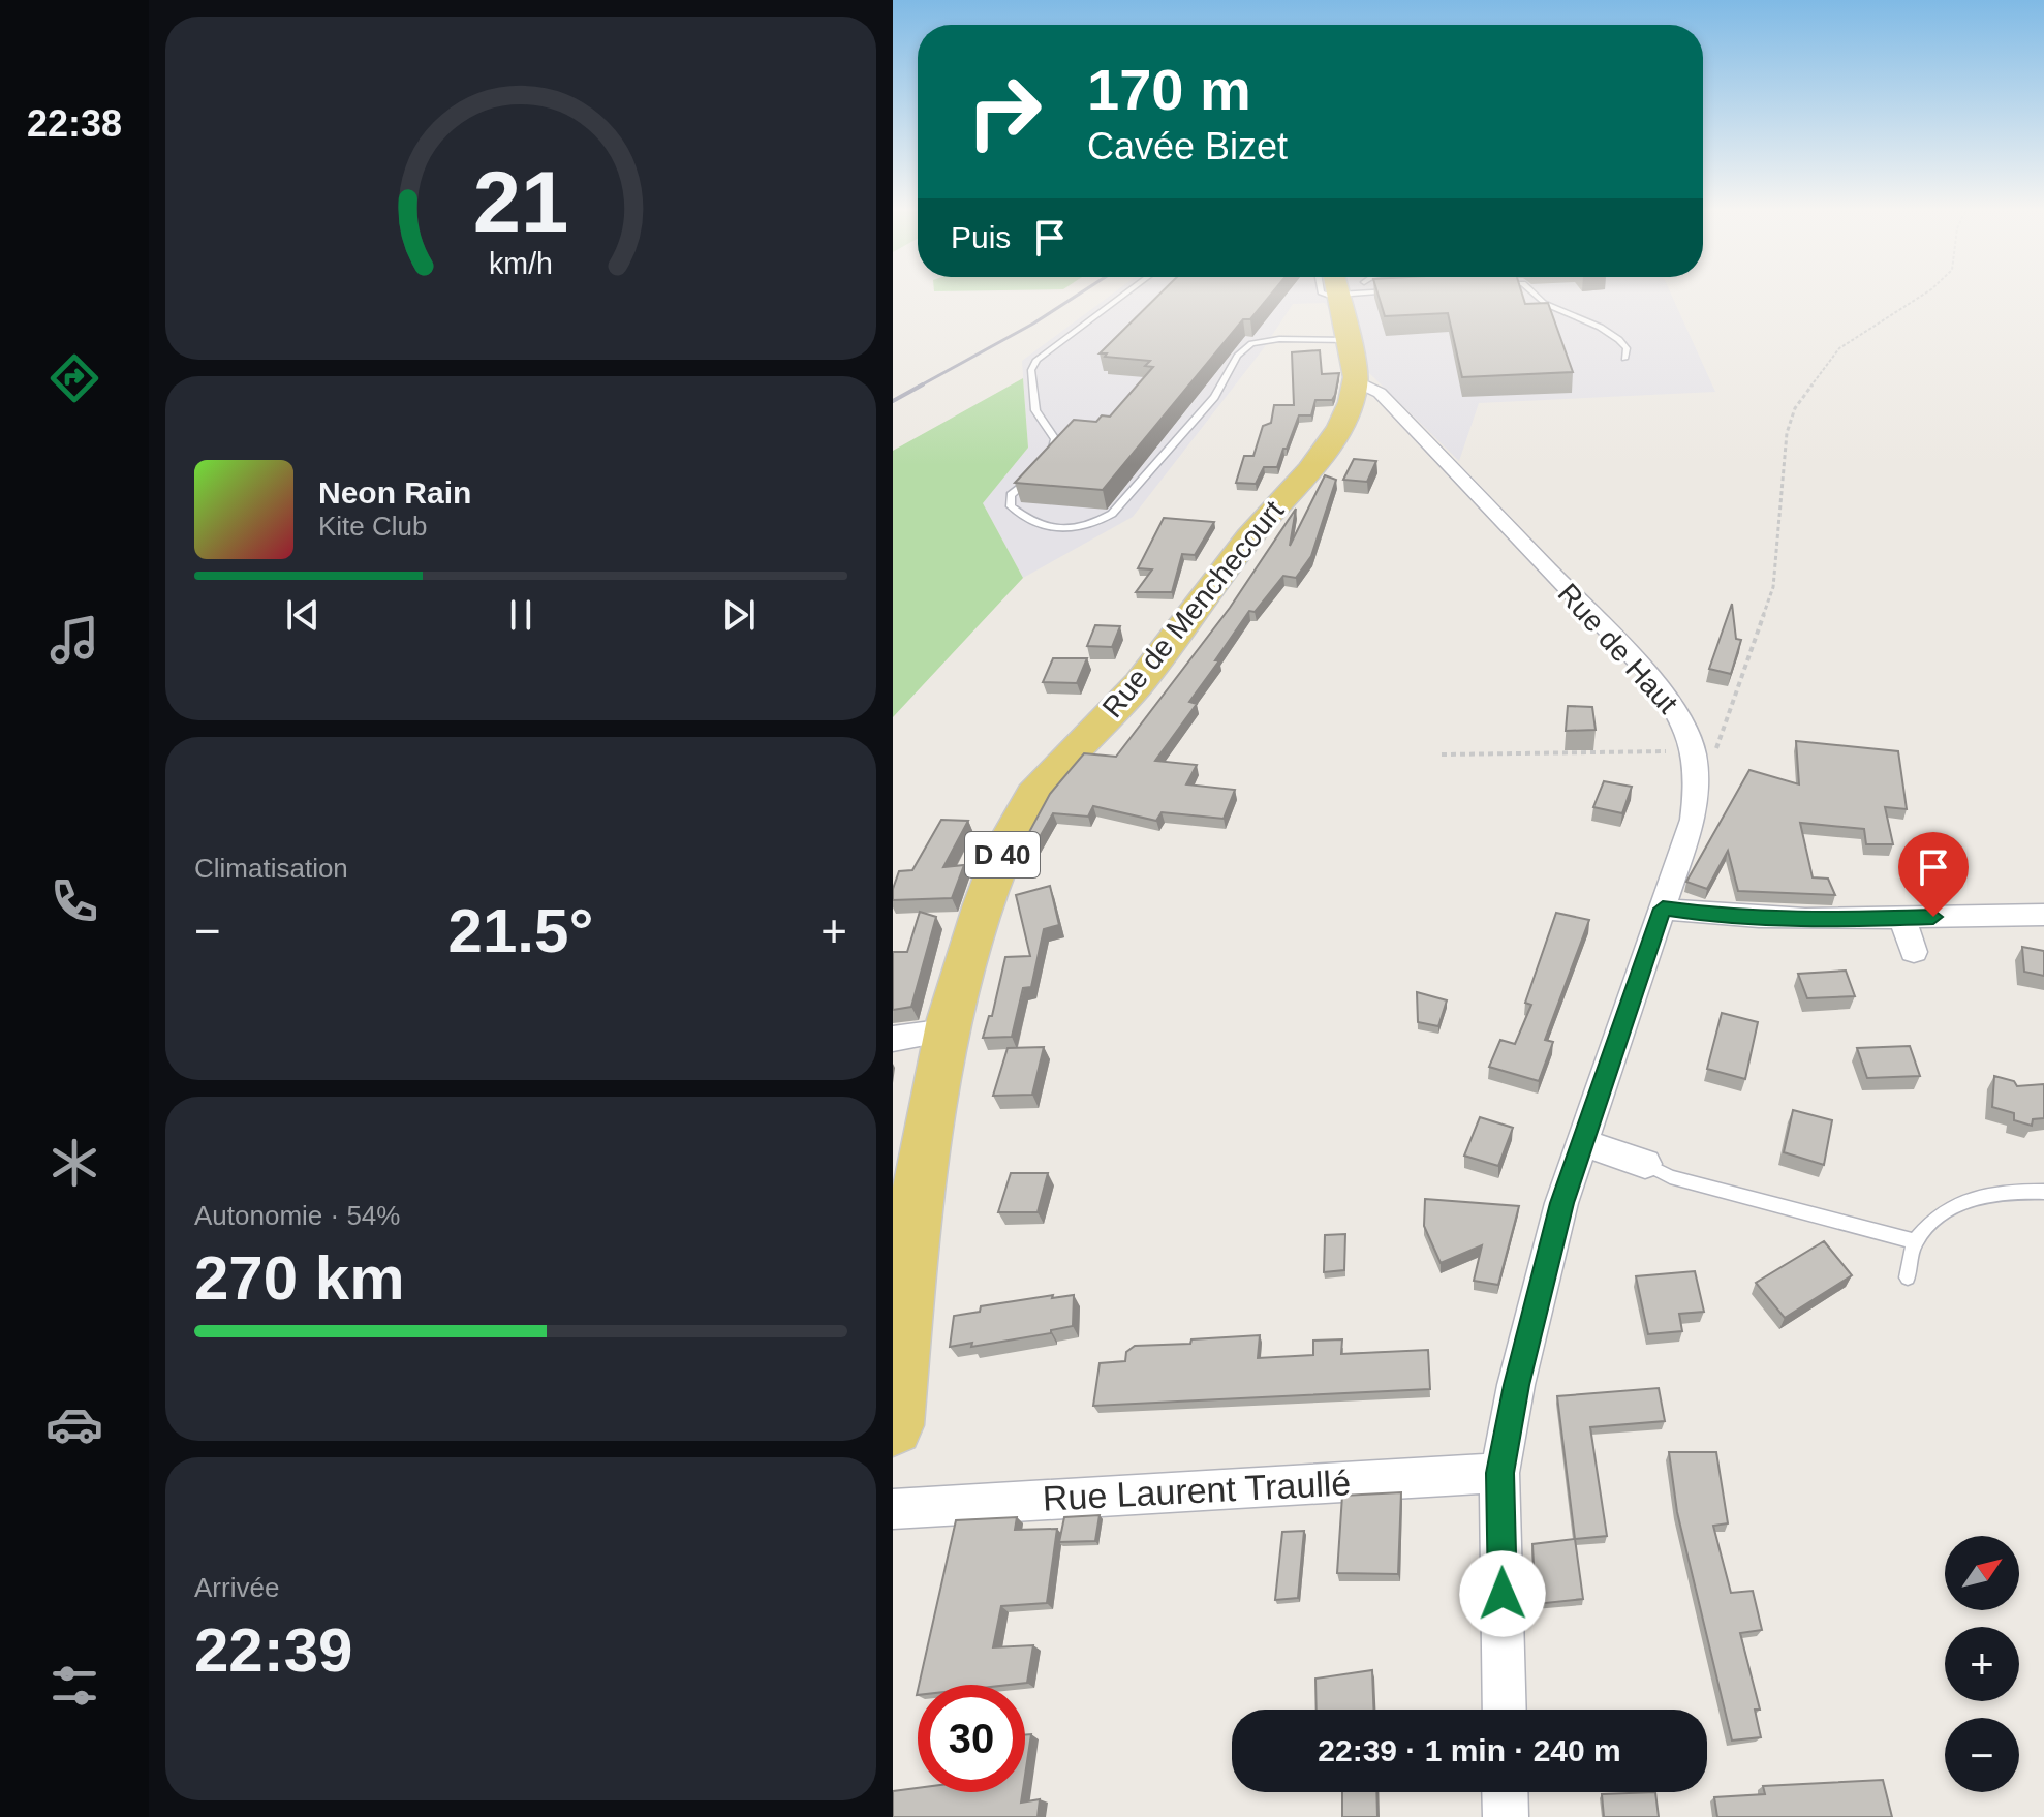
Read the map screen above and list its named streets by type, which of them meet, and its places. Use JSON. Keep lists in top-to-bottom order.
{
  "streets": {
    "main road": ["Rue de Menchecourt", "D 40"],
    "street": ["Rue de Haut", "Rue Laurent Traullé"]
  },
  "crossings": [
    ["Rue de Menchecourt", "Rue de Haut"],
    ["Rue de Haut", "Rue Laurent Traullé"]
  ],
  "north": "top right",
  "page": {
    "tabs": "22:38",
    "turn": ["170 m", "Cavée Bizet"],
    "then": "Puis",
    "song": ["Neon Rain", "Kite Club"],
    "tile": [
      "Climatisation",
      ["Autonomie · 54%", "270 km"],
      ["Arrivée", "22:39"]
    ],
    "heat": ["−", "21.5°", "+"],
    "map_buttons": ["+", "−"],
    "limit": "30",
    "trip": "22:39 · 1 min · 240 m",
    "gauge": ["21", "km/h"]
  }
}
